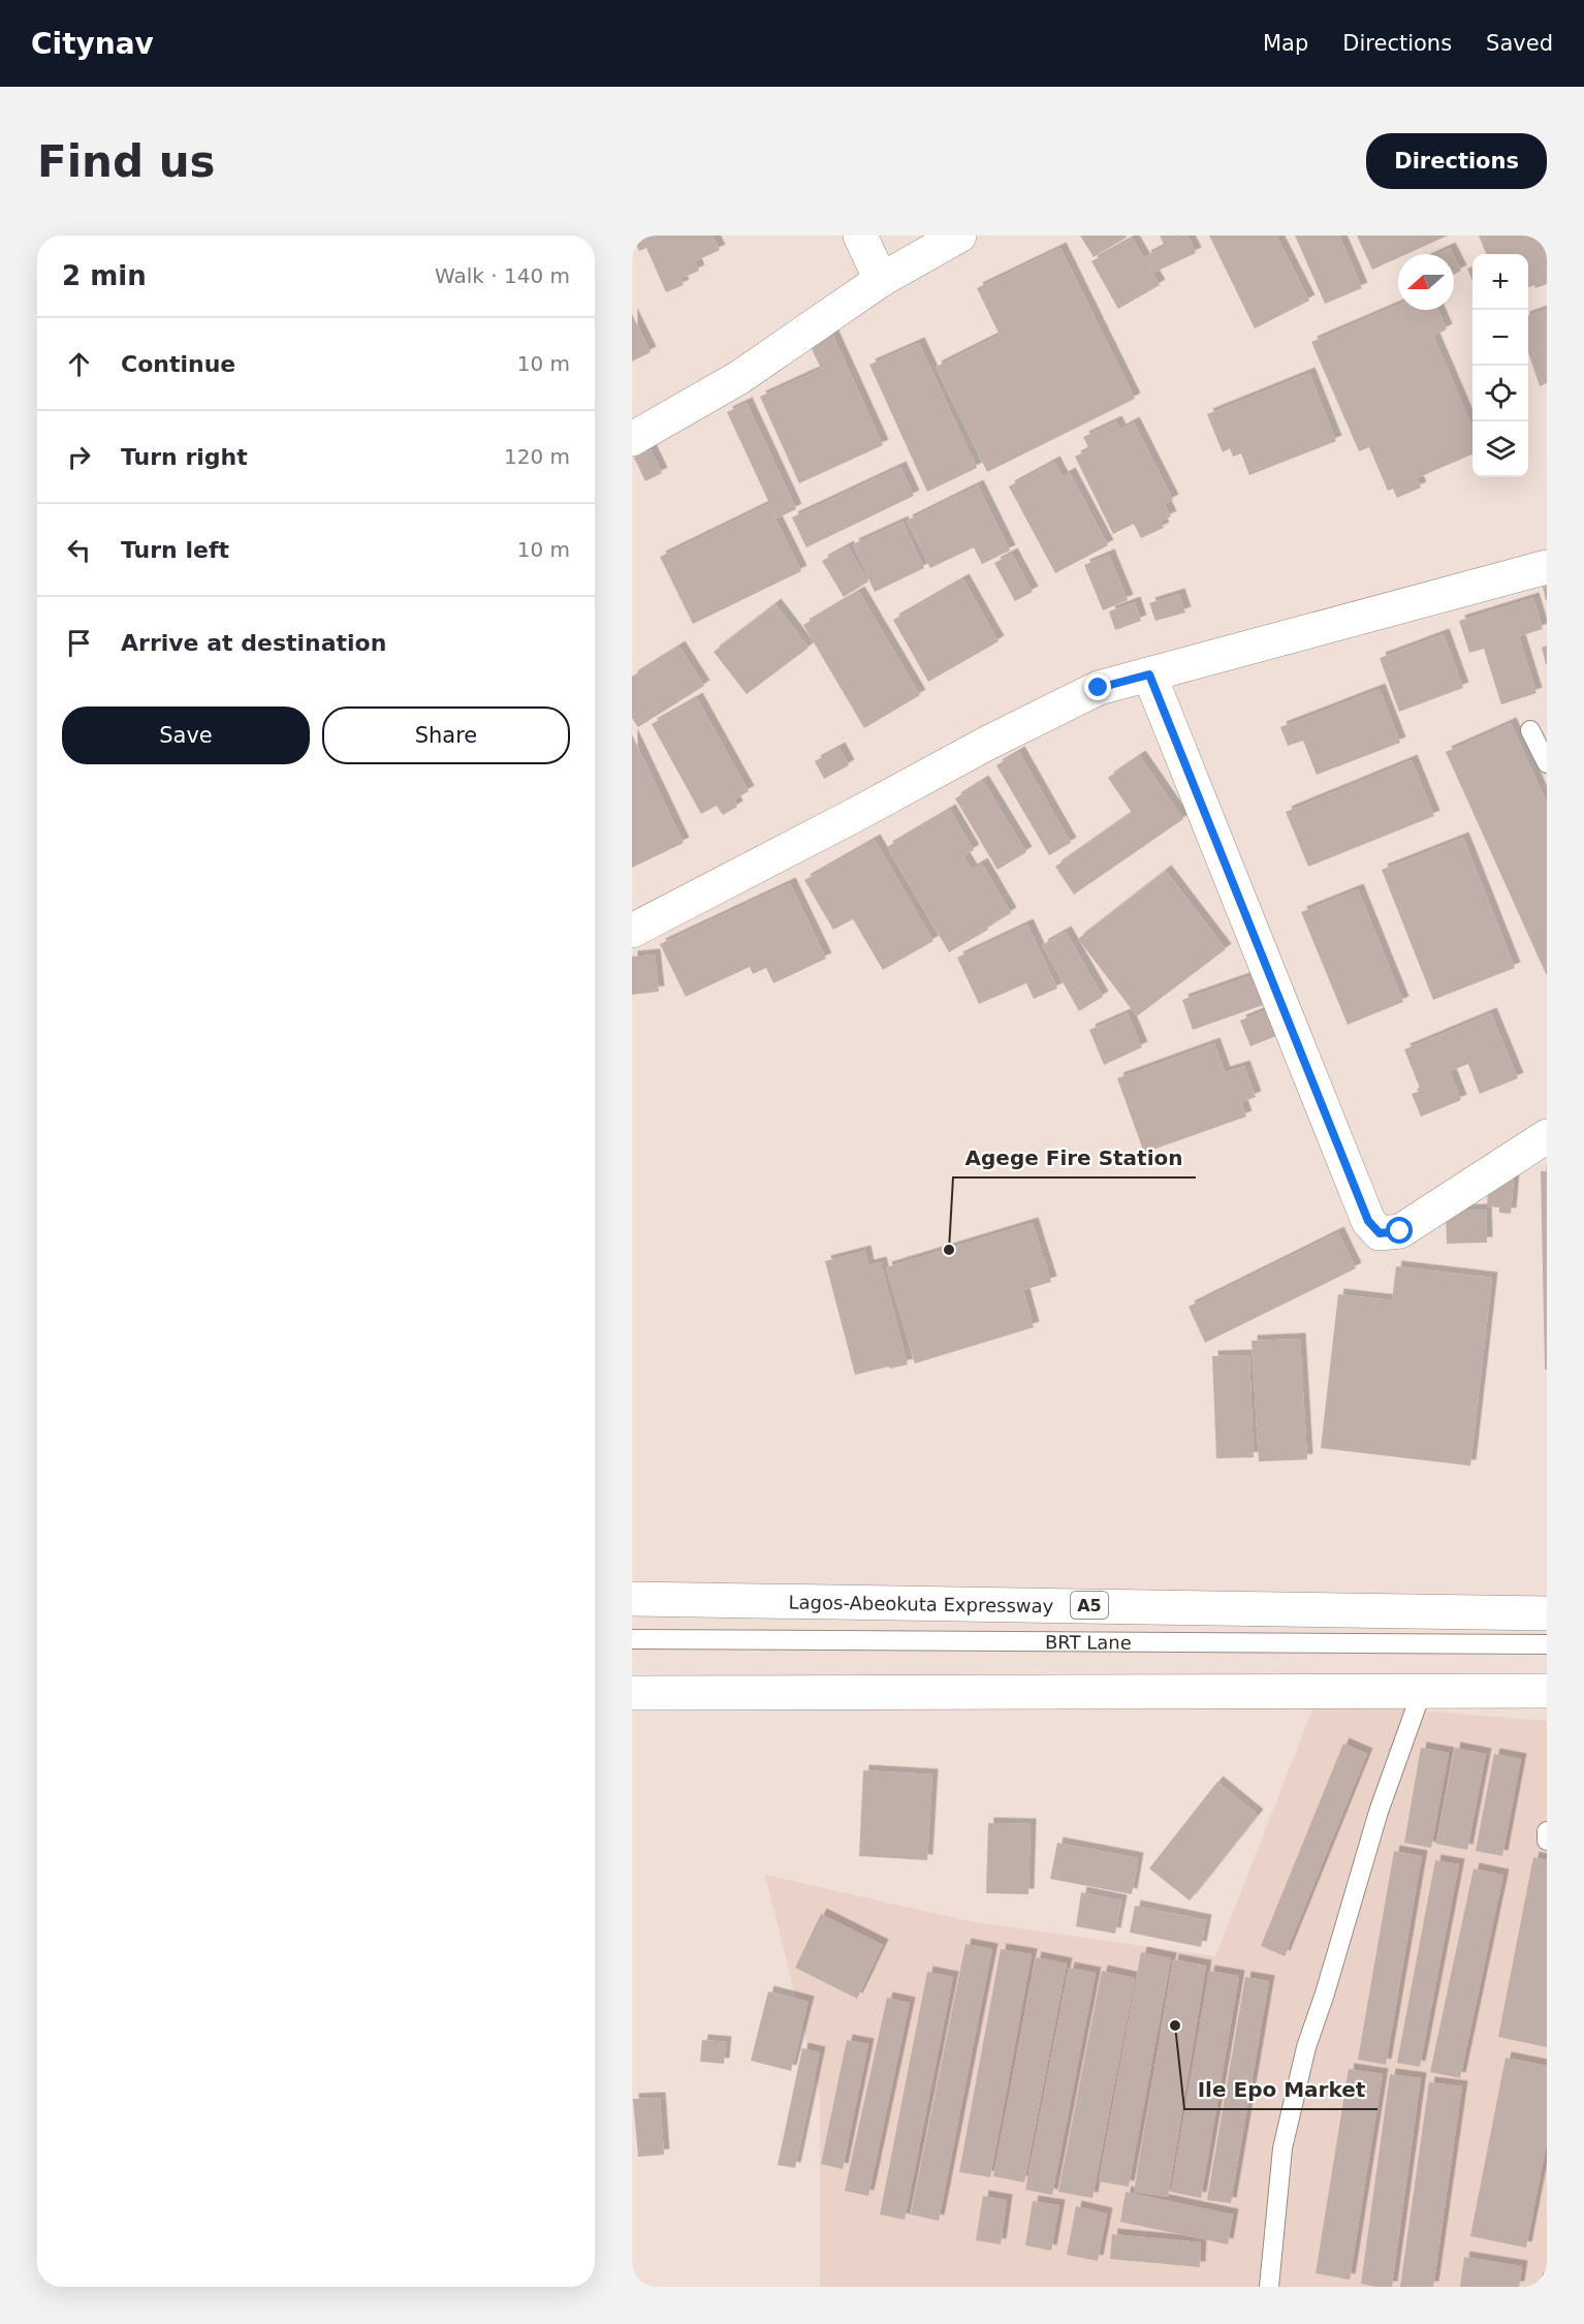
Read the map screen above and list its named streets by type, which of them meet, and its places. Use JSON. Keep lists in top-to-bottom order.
{
  "streets": {
    "main road": ["Lagos-Abeokuta Expressway", "A5"],
    "lane": ["BRT Lane"]
  },
  "places": ["Agege Fire Station", "Ile Epo Market"],
  "north": "left",
  "page": {
    "header": "Citynav",
    "nav": ["Map", "Directions", "Saved"],
    "buttons": [
      "Directions",
      ["Save", "Share"]
    ],
    "title": "Find us",
    "heading": ["2 min", "Walk · 140 m"],
    "map_buttons": ["+", "−"],
    "list": [
      ["Continue", "10 m"],
      ["Turn right", "120 m"],
      ["Turn left", "10 m"],
      "Arrive at destination"
    ]
  }
}
